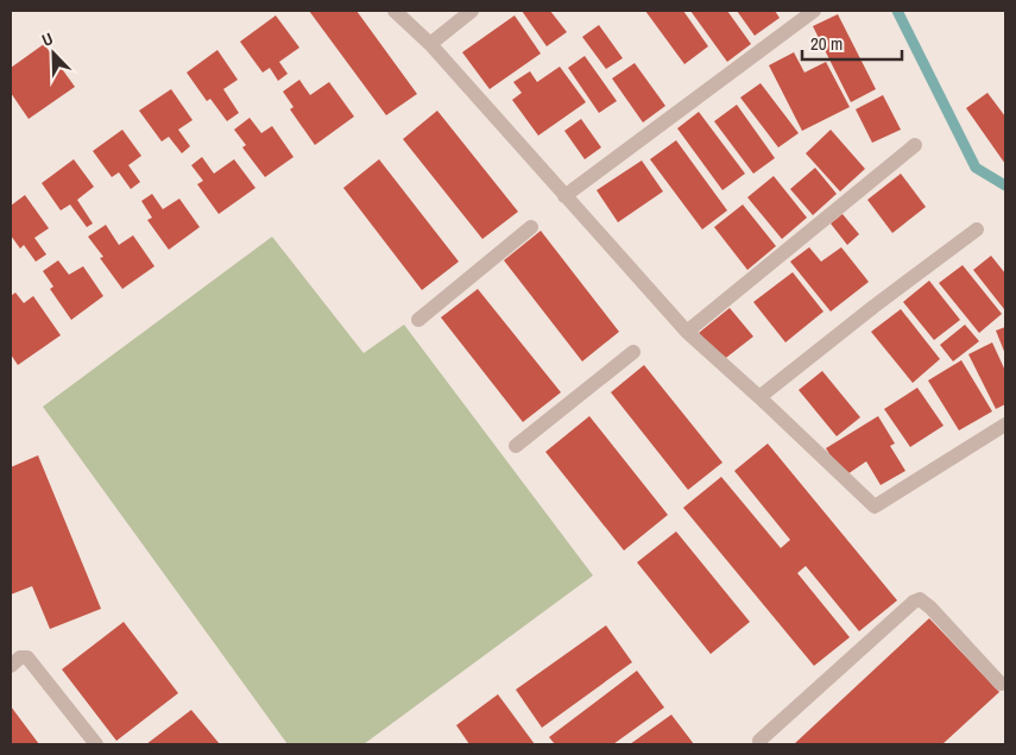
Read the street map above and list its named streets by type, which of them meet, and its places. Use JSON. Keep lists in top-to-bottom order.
{
  "scale_bar": "20 m",
  "north": "top left"
}
